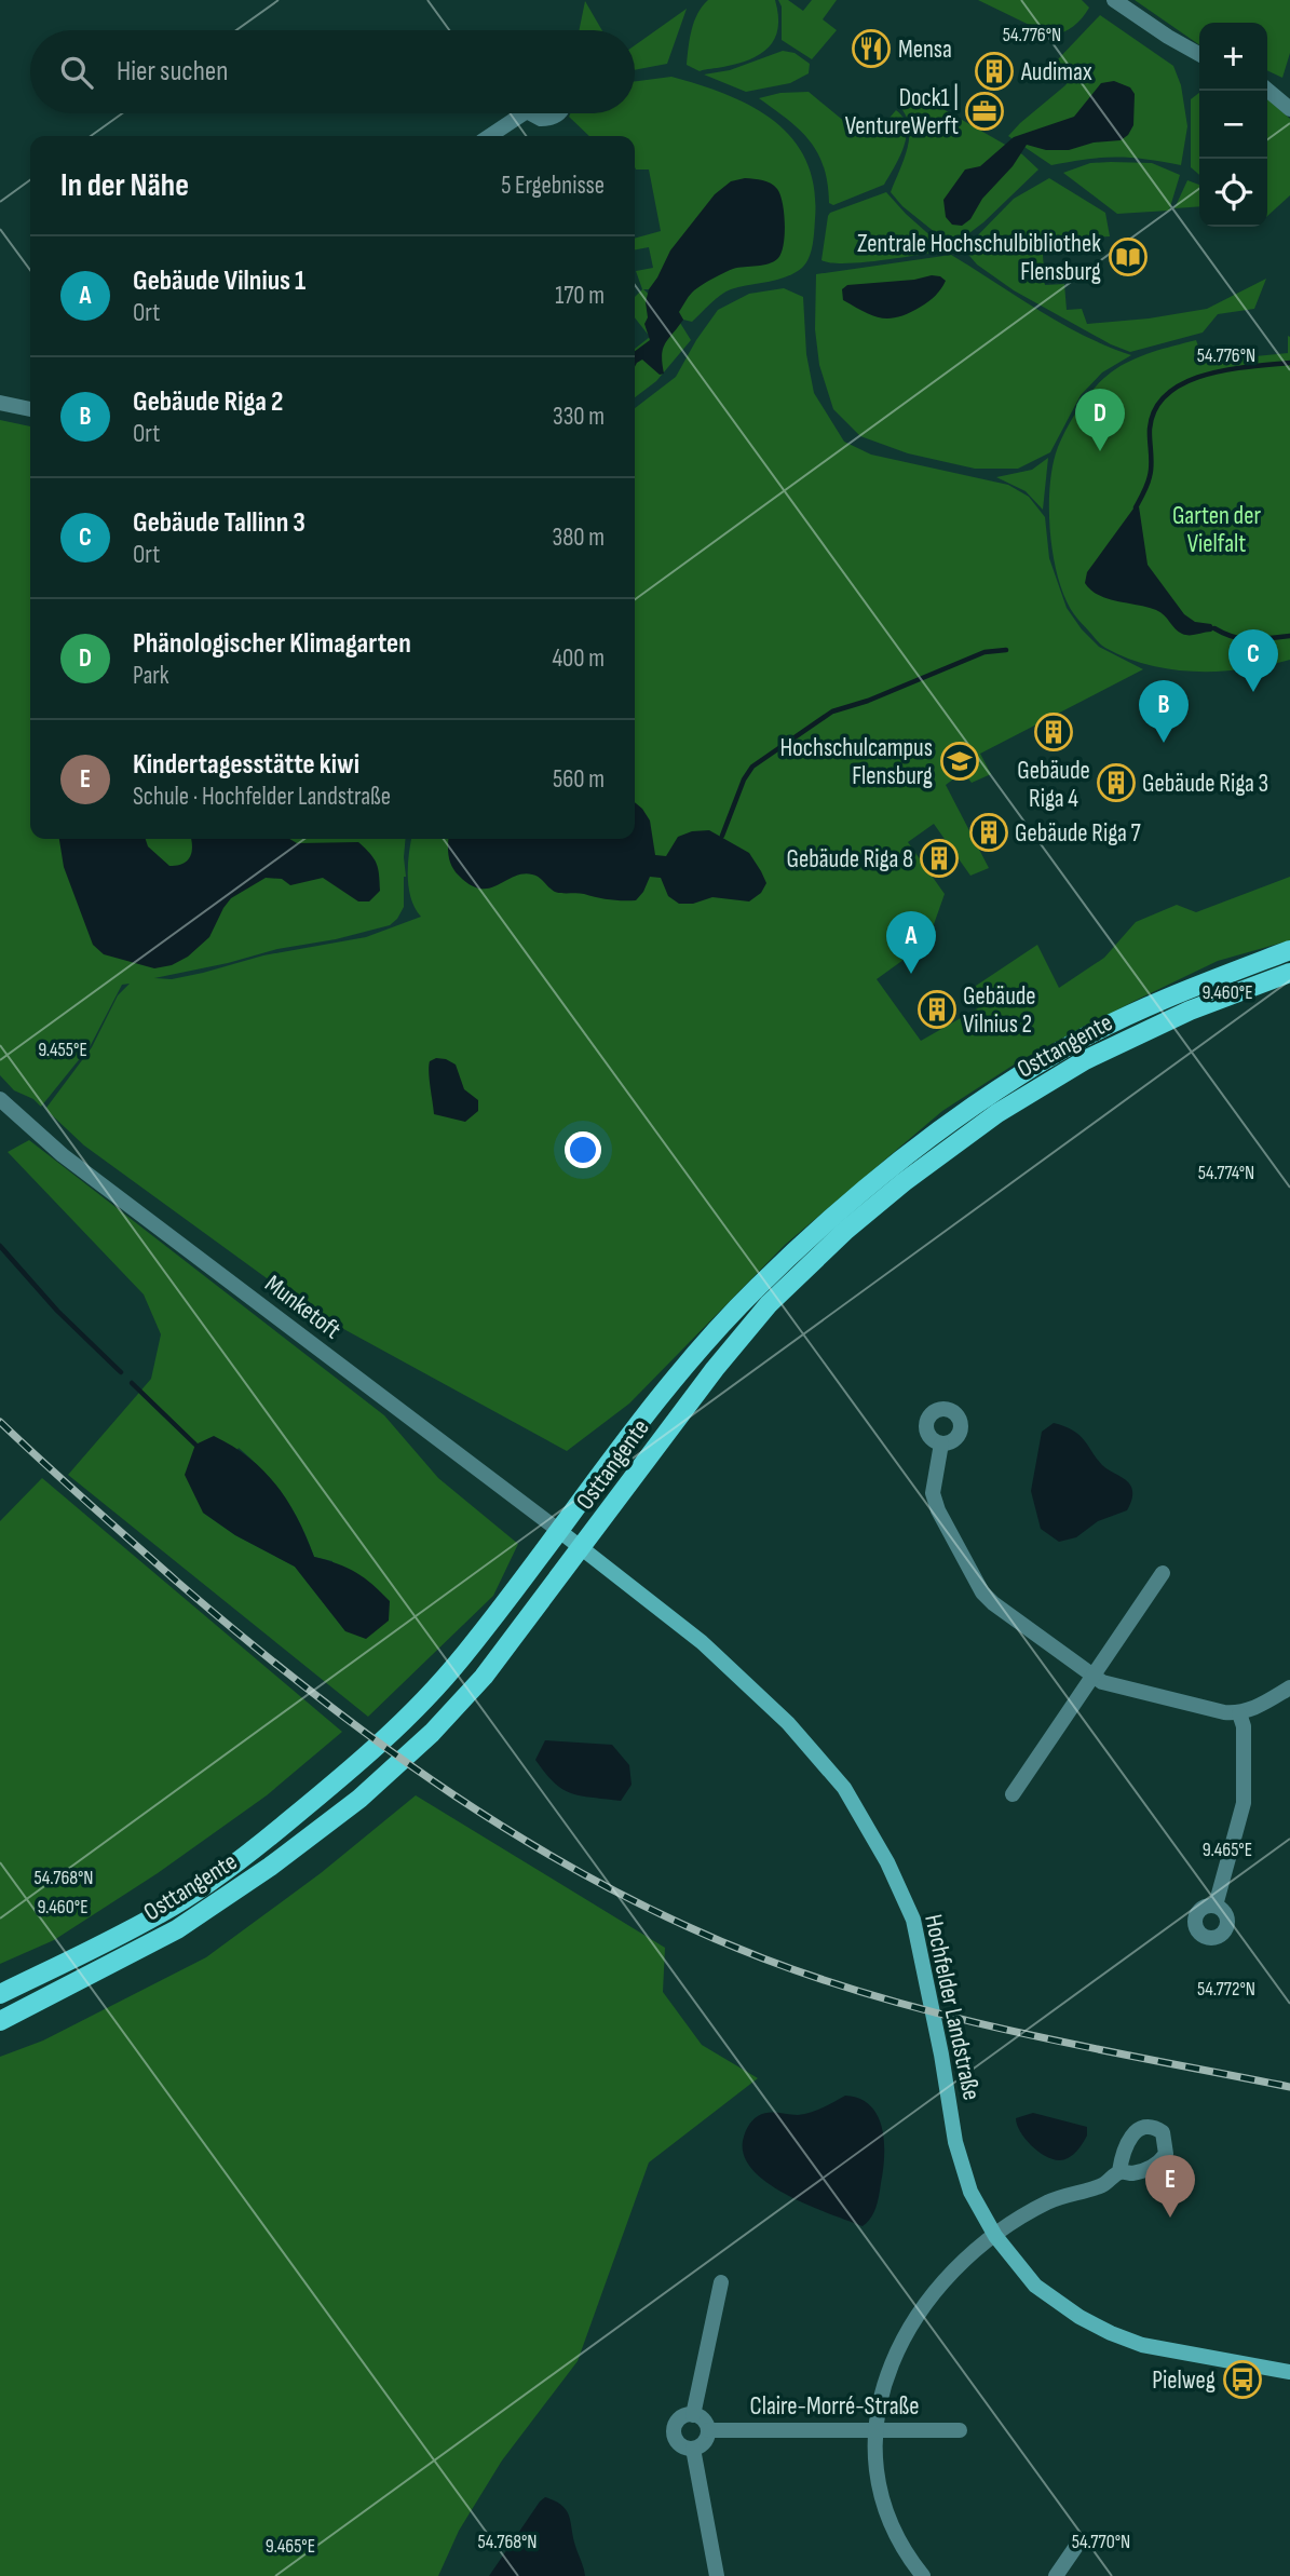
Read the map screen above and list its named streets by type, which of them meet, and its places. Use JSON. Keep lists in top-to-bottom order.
{
  "streets": {
    "main road": ["Osttangente", "Munketoft", "Hochfelder Landstraße"],
    "street": ["Claire-Morré-Straße"]
  },
  "crossings": [
    ["Osttangente", "Munketoft"],
    ["Osttangente", "Hochfelder Landstraße"],
    ["Munketoft", "Hochfelder Landstraße"]
  ],
  "parks": ["Garten der Vielfalt"],
  "places": {
    "restaurant": ["Mensa"],
    "building": [
      "Audimax",
      "Gebäude Riga 4",
      "Gebäude Riga 3",
      "Gebäude Riga 7",
      "Gebäude Riga 8",
      "Gebäude Vilnius 2"
    ],
    "office": ["Dock1 | VentureWerft"],
    "library": ["Zentrale Hochschulbibliothek Flensburg"],
    "school or university": ["Hochschulcampus Flensburg"],
    "bus stop": ["Pielweg"]
  },
  "page": {
    "map_buttons": ["+", "−"],
    "search": "Hier suchen",
    "heading": ["In der Nähe", "5 Ergebnisse"],
    "list": [
      {
        "mark": "A",
        "name": "Gebäude Vilnius 1",
        "note": "Ort",
        "value": "170 m"
      },
      {
        "mark": "B",
        "name": "Gebäude Riga 2",
        "note": "Ort",
        "value": "330 m"
      },
      {
        "mark": "C",
        "name": "Gebäude Tallinn 3",
        "note": "Ort",
        "value": "380 m"
      },
      {
        "mark": "D",
        "name": "Phänologischer Klimagarten",
        "note": "Park",
        "value": "400 m"
      },
      {
        "mark": "E",
        "name": "Kindertagesstätte kiwi",
        "note": "Schule · Hochfelder Landstraße",
        "value": "560 m"
      }
    ],
    "pins": [
      "D",
      "C",
      "B",
      "A",
      "E"
    ]
  },
  "coordinates": [
    "54.776°N",
    "9.460°E",
    "9.455°E",
    "54.774°N",
    "9.465°E",
    "54.768°N",
    "54.772°N",
    "54.770°N"
  ]
}
